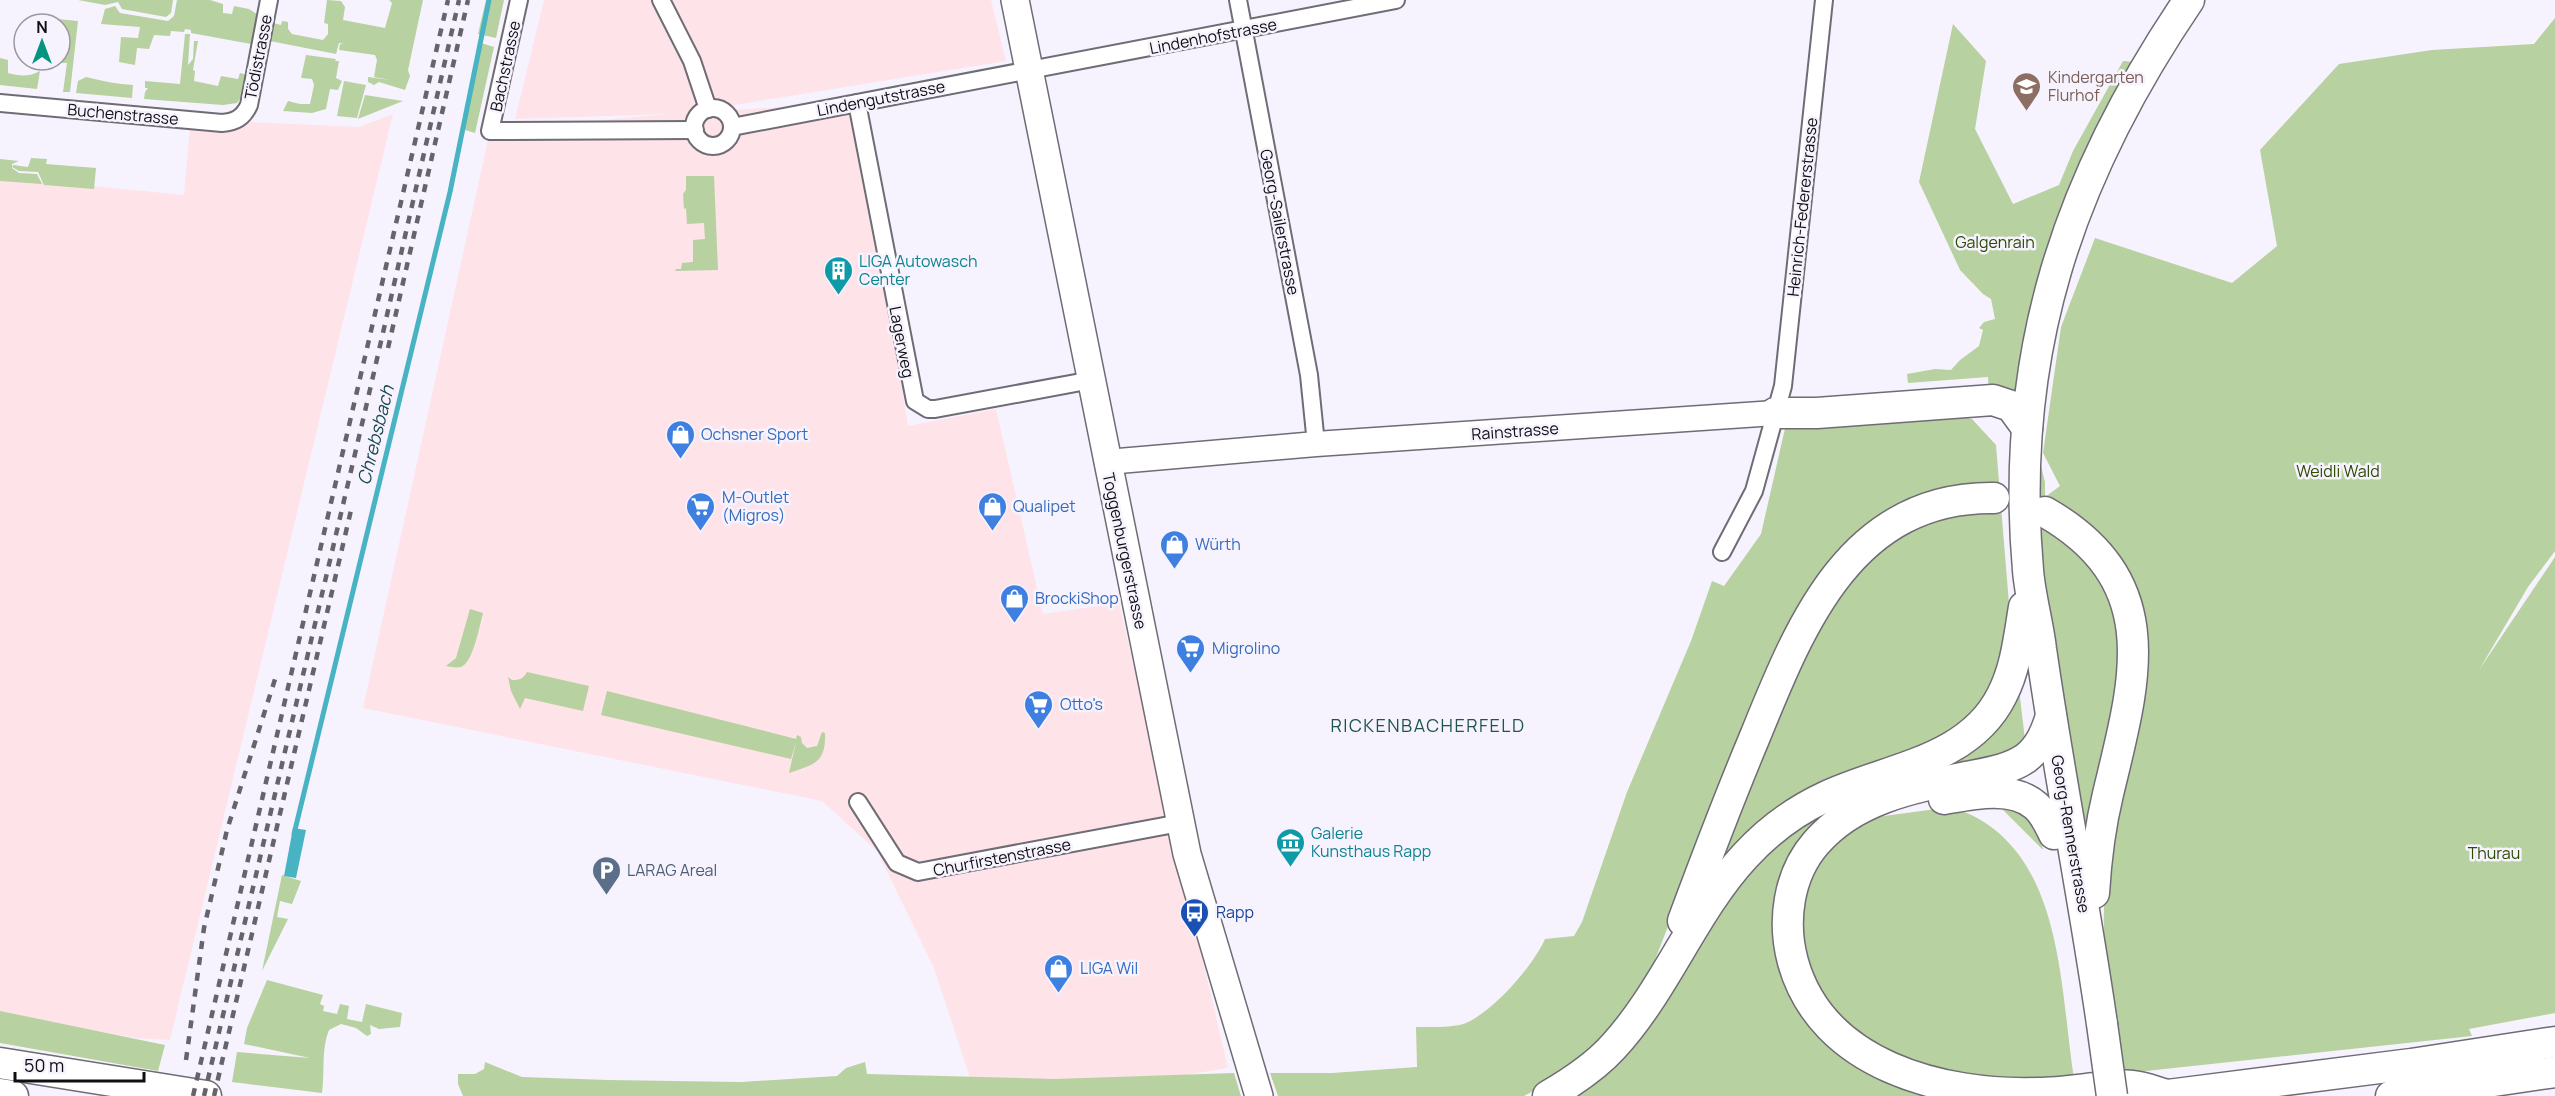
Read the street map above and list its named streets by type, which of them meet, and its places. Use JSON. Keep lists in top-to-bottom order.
{
  "streets": {
    "highway": ["Georg-Rennerstrasse"],
    "main road": ["Toggenburgerstrasse"],
    "street": [
      "Lindenhofstrasse",
      "Tödistrasse",
      "Bachstrasse",
      "Lindengutstrasse",
      "Buchenstrasse",
      "Heinrich-Federerstrasse",
      "Georg-Sailerstrasse",
      "Lagerweg",
      "Rainstrasse",
      "Churfirstenstrasse"
    ]
  },
  "crossings": [
    ["Lindenhofstrasse", "Lindengutstrasse"],
    ["Lindenhofstrasse", "Georg-Sailerstrasse"],
    ["Lindenhofstrasse", "Toggenburgerstrasse"],
    ["Tödistrasse", "Buchenstrasse"],
    ["Bachstrasse", "Lindengutstrasse"],
    ["Lindengutstrasse", "Lagerweg"],
    ["Lindengutstrasse", "Toggenburgerstrasse"],
    ["Heinrich-Federerstrasse", "Rainstrasse"],
    ["Georg-Sailerstrasse", "Rainstrasse"],
    ["Lagerweg", "Toggenburgerstrasse"],
    ["Rainstrasse", "Toggenburgerstrasse"],
    ["Toggenburgerstrasse", "Churfirstenstrasse"]
  ],
  "districts": ["RICKENBACHERFELD"],
  "water": ["Chrebsbach"],
  "parks": ["Galgenrain", "Weidli Wald", "Thurau"],
  "places": {
    "school or university": ["Kindergarten Flurhof"],
    "building": ["LIGA Autowasch Center"],
    "shop": [
      "Ochsner Sport",
      "Qualipet",
      "Würth",
      "BrockiShop",
      "LIGA Wil"
    ],
    "supermarket": ["M-Outlet (Migros)", "Migrolino", "Otto's"],
    "museum": ["Galerie Kunsthaus Rapp"],
    "parking": ["LARAG Areal"],
    "bus stop": ["Rapp"]
  },
  "scale_bar": "50 m",
  "north": "top"
}
